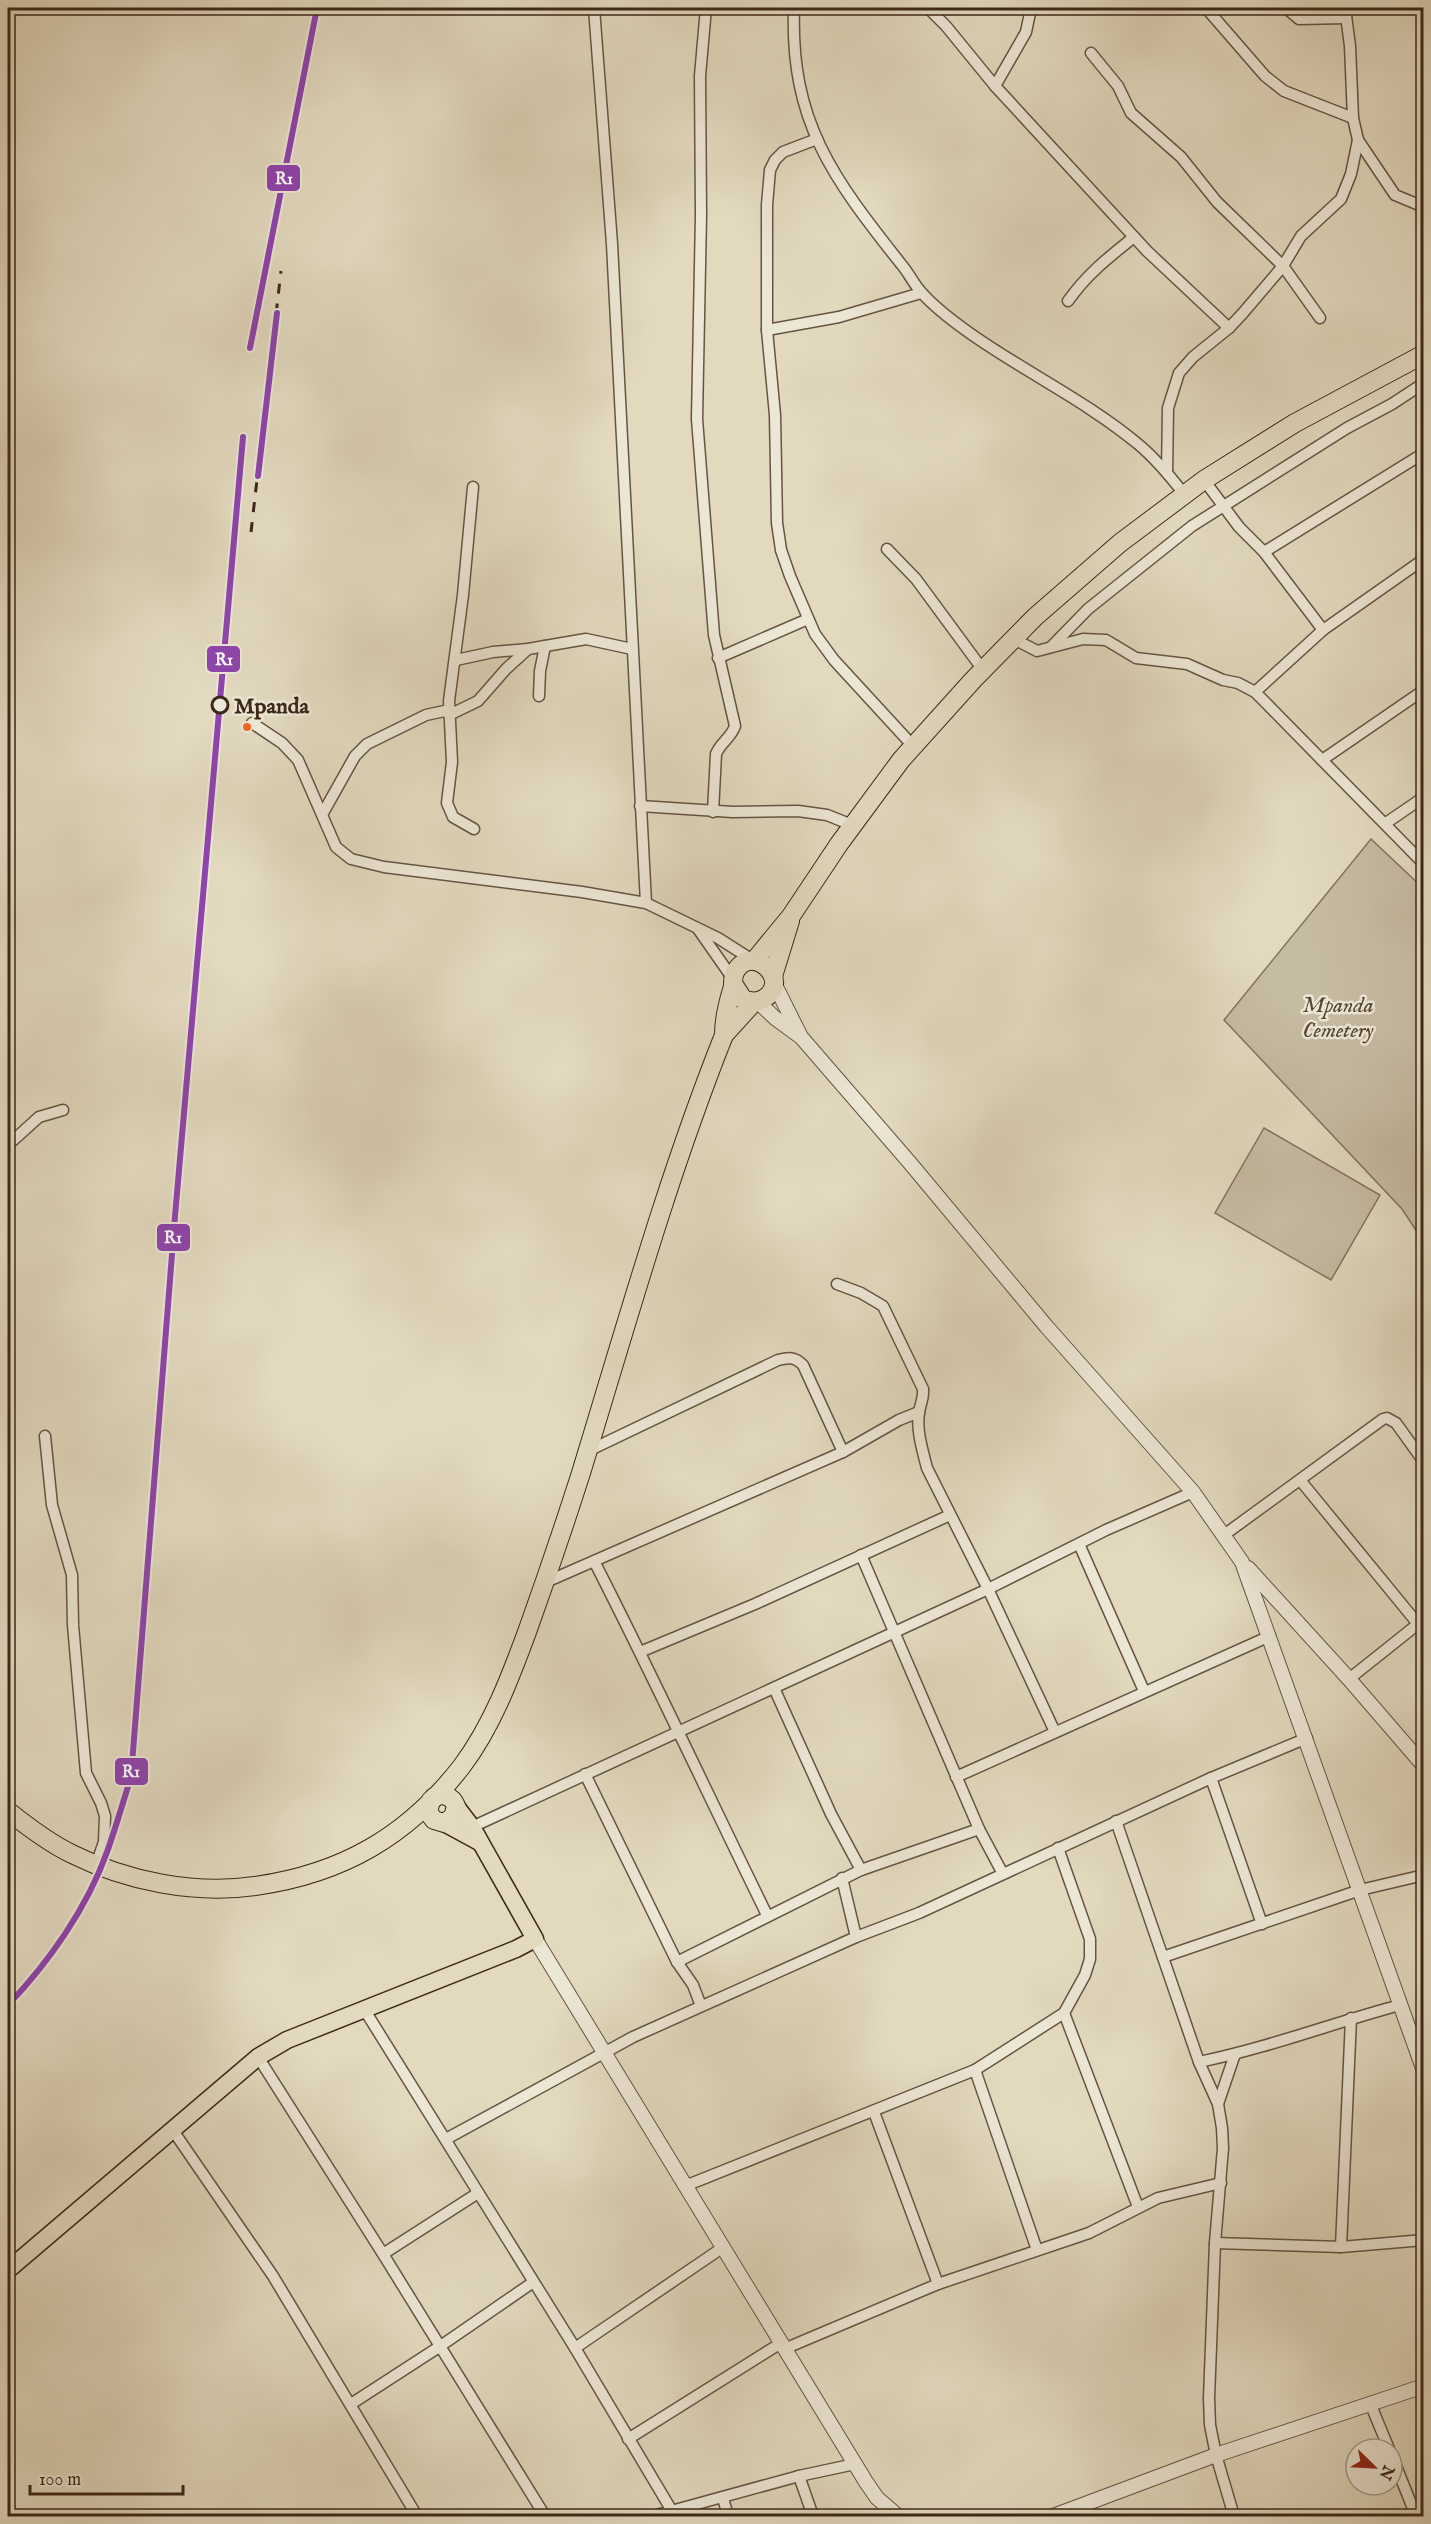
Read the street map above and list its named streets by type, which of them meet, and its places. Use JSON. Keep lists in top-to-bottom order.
{
  "parks": ["Mpanda Cemetery"],
  "places": ["Mpanda"],
  "lines": ["transit line R1"],
  "scale_bar": "100 m",
  "north": "bottom right"
}
